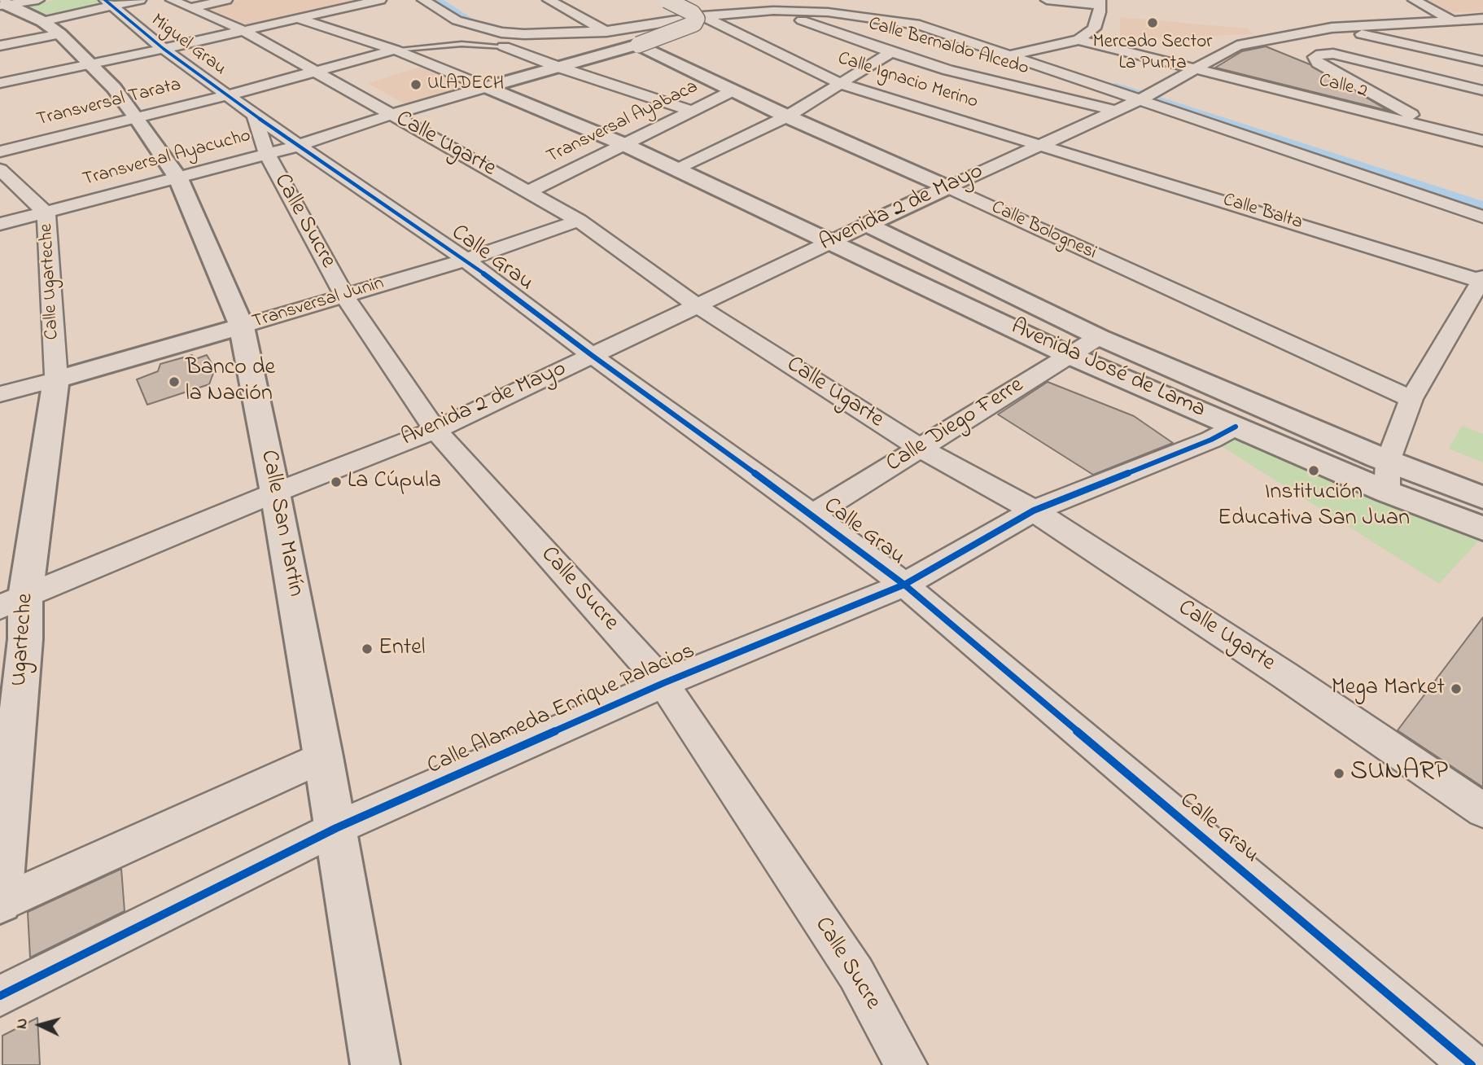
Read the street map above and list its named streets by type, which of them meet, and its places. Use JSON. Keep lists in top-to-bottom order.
{
  "streets": {
    "main road": [
      "Transversal Ayacucho",
      "Avenida 2 de Mayo",
      "Calle Bolognesi",
      "Transversal Junin",
      "Avenida José de Lama",
      "Calle San Martín",
      "Ugarteche"
    ],
    "street": [
      "Miguel Grau",
      "Calle Bernaldo Alcedo",
      "Calle Ignacio Merino",
      "Calle 2",
      "Transversal Tarata",
      "Transversal Ayabaca",
      "Calle Ugarte",
      "Calle Balta",
      "Calle Sucre",
      "Calle Grau",
      "Calle Ugarteche",
      "Calle Diego Ferre",
      "Calle Alameda Enrique Palacios"
    ]
  },
  "crossings": [
    ["Miguel Grau", "Transversal Tarata"],
    ["Miguel Grau", "Calle Sucre"],
    ["Miguel Grau", "Calle Grau"],
    ["Calle Bernaldo Alcedo", "Avenida 2 de Mayo"],
    ["Calle Ignacio Merino", "Avenida 2 de Mayo"],
    ["Calle Ignacio Merino", "Calle Balta"],
    ["Calle 2", "Avenida 2 de Mayo"],
    ["Transversal Tarata", "Calle Ugarte"],
    ["Transversal Tarata", "Calle San Martín"],
    ["Transversal Ayabaca", "Calle Ugarte"],
    ["Transversal Ayabaca", "Calle Bolognesi"],
    ["Transversal Ayabaca", "Avenida José de Lama"],
    ["Calle Ugarte", "Transversal Ayacucho"],
    ["Calle Ugarte", "Avenida 2 de Mayo"],
    ["Calle Ugarte", "Transversal Junin"],
    ["Calle Ugarte", "Calle Diego Ferre"],
    ["Calle Ugarte", "Calle Alameda Enrique Palacios"],
    ["Transversal Ayacucho", "Calle Sucre"],
    ["Transversal Ayacucho", "Calle Bolognesi"],
    ["Transversal Ayacucho", "Calle Grau"],
    ["Transversal Ayacucho", "Calle Ugarteche"],
    ["Transversal Ayacucho", "Avenida José de Lama"],
    ["Transversal Ayacucho", "Calle San Martín"],
    ["Avenida 2 de Mayo", "Calle Balta"],
    ["Avenida 2 de Mayo", "Calle Sucre"],
    ["Avenida 2 de Mayo", "Calle Bolognesi"],
    ["Avenida 2 de Mayo", "Calle Grau"],
    ["Avenida 2 de Mayo", "Avenida José de Lama"],
    ["Avenida 2 de Mayo", "Calle San Martín"],
    ["Avenida 2 de Mayo", "Ugarteche"],
    ["Calle Sucre", "Calle Grau"],
    ["Calle Sucre", "Transversal Junin"],
    ["Calle Sucre", "Calle Alameda Enrique Palacios"],
    ["Calle Grau", "Transversal Junin"],
    ["Calle Grau", "Calle Diego Ferre"],
    ["Calle Grau", "Calle Alameda Enrique Palacios"],
    ["Calle Ugarteche", "Transversal Junin"],
    ["Calle Ugarteche", "Ugarteche"],
    ["Transversal Junin", "Calle San Martín"],
    ["Transversal Junin", "Ugarteche"],
    ["Avenida José de Lama", "Calle Diego Ferre"],
    ["Avenida José de Lama", "Calle Alameda Enrique Palacios"],
    ["Calle San Martín", "Calle Alameda Enrique Palacios"]
  ],
  "places": [
    "Mercado Sector La Punta",
    "ULADECH",
    "Banco de la Nación",
    "Institución Educativa San Juan",
    "La Cúpula",
    "Entel",
    "Mega Market",
    "SUNARP"
  ],
  "north": "left"
}
